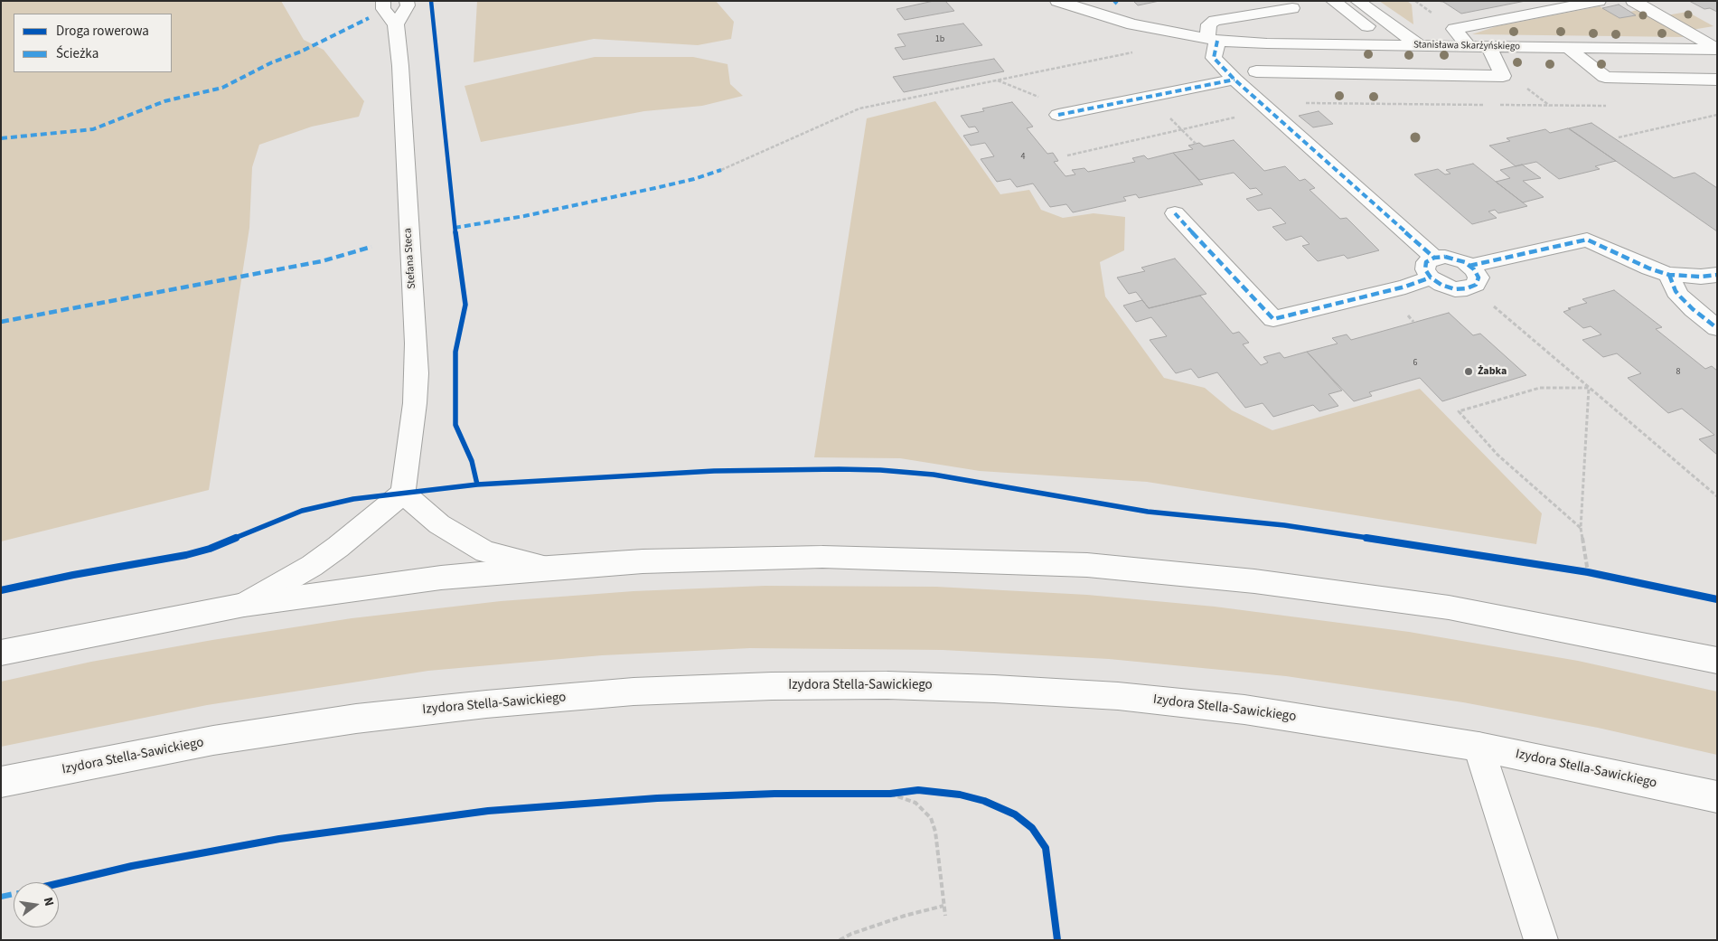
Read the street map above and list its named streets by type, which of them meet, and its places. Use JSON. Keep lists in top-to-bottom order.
{
  "streets": {
    "street": ["Stanisława Skarżyńskiego", "Stefana Steca", "Izydora Stella-Sawickiego"]
  },
  "places": ["Żabka"],
  "house_numbers": [
    "1b",
    "4",
    "6",
    "8"
  ],
  "legend": ["Droga rowerowa", "Ścieżka"],
  "north": "right"
}
